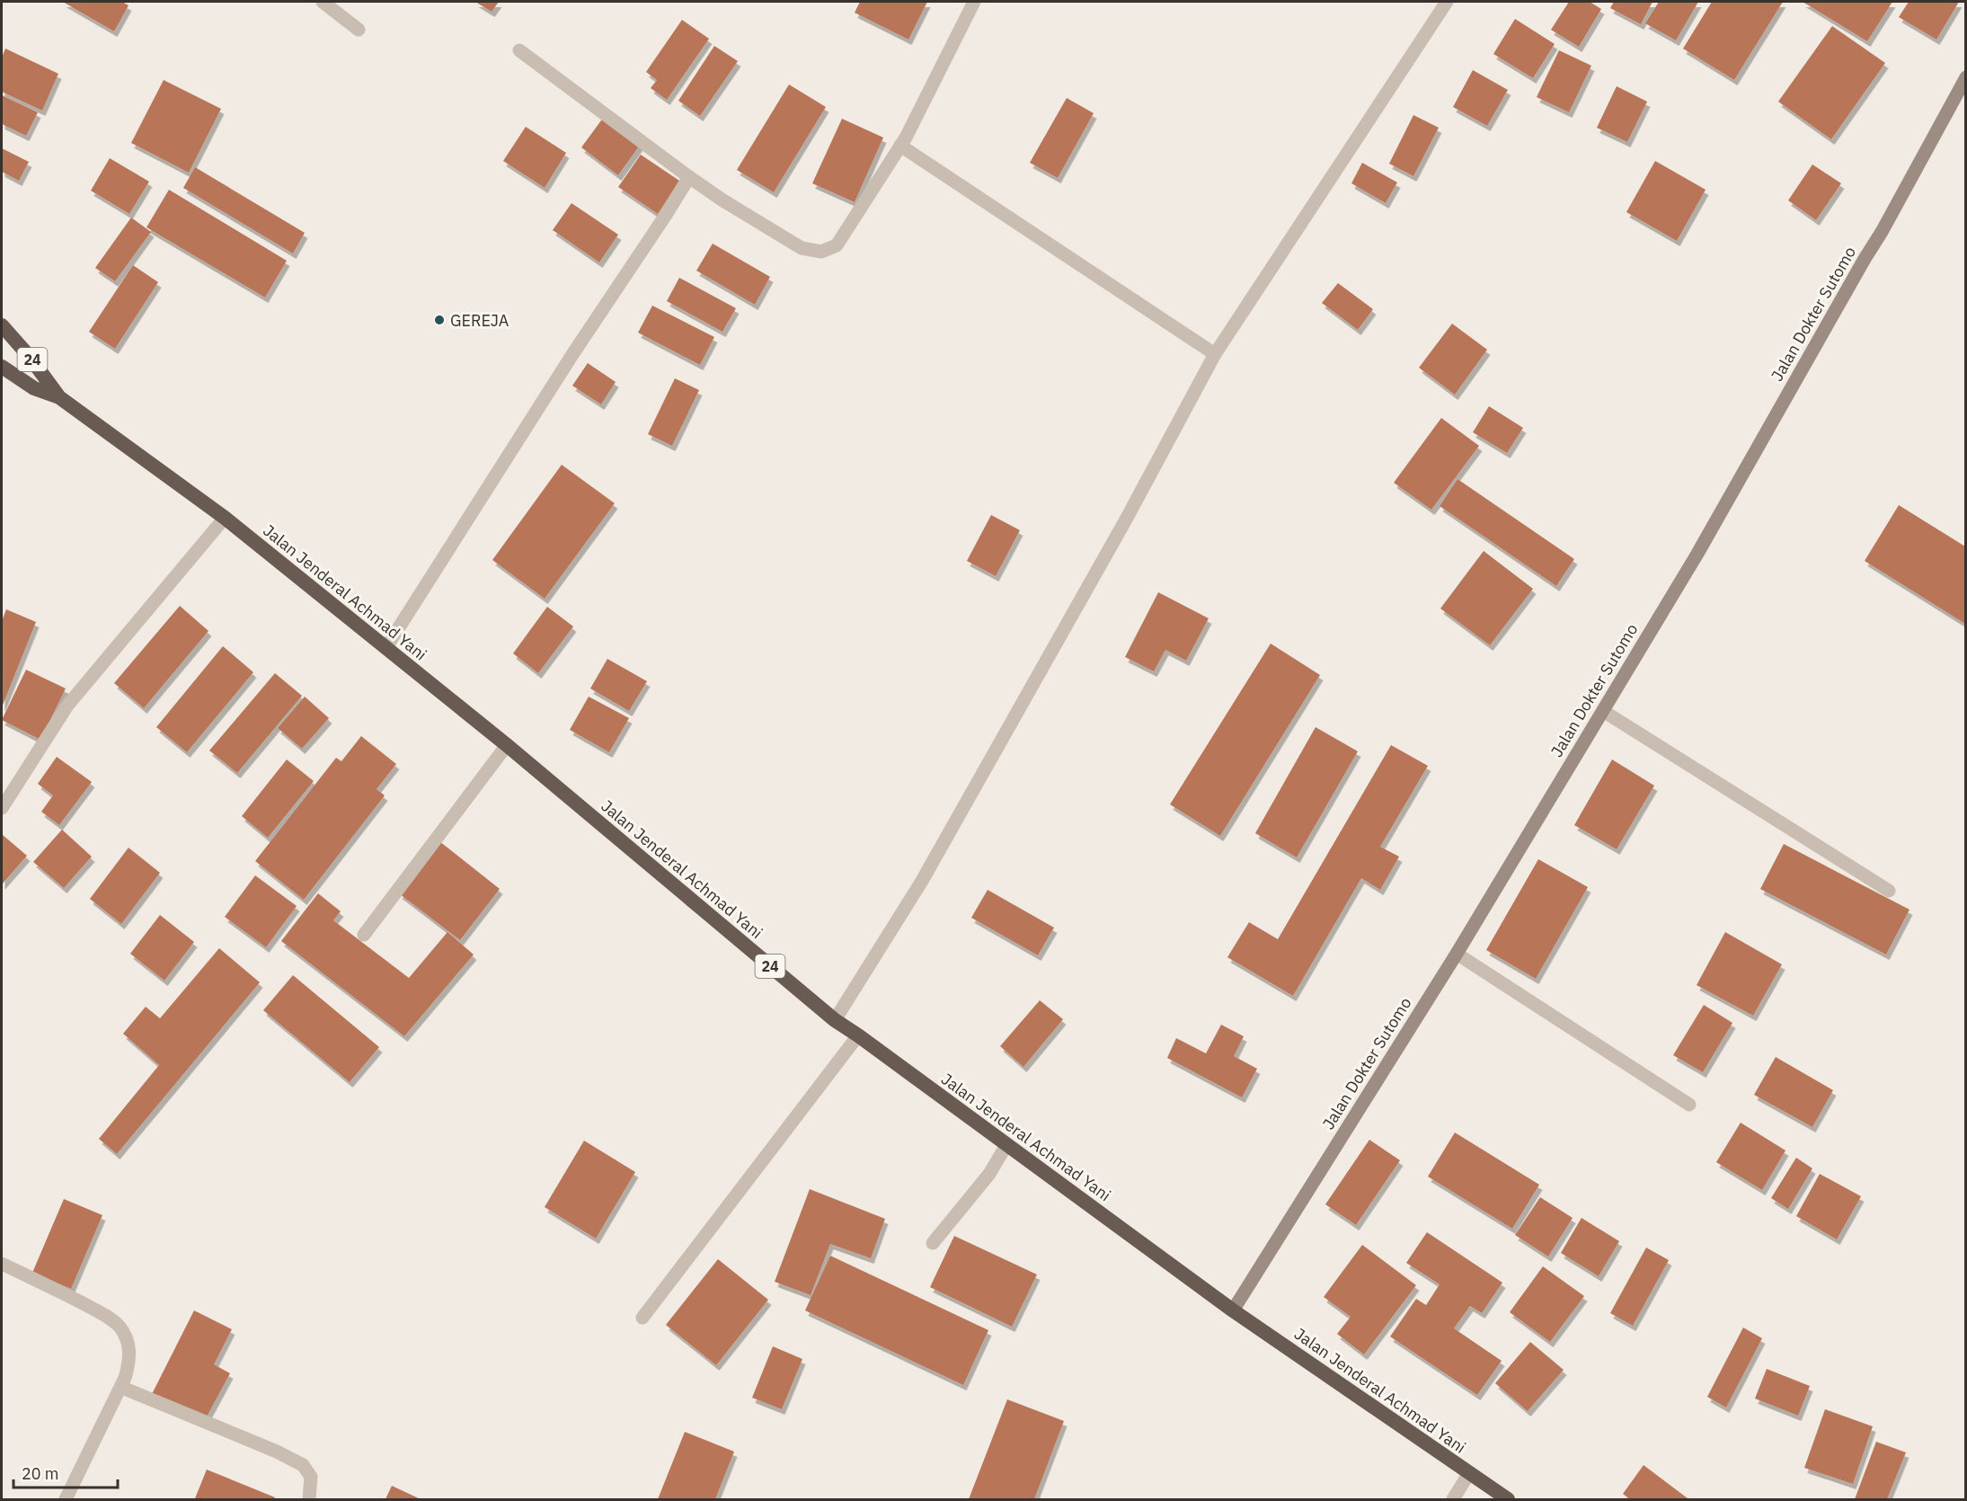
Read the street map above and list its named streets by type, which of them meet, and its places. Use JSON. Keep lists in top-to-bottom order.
{
  "streets": {
    "highway": ["24", "Jalan Jenderal Achmad Yani"],
    "main road": ["Jalan Dokter Sutomo"]
  },
  "crossings": [
    ["Jalan Dokter Sutomo", "Jalan Jenderal Achmad Yani"],
    ["24", "Jalan Jenderal Achmad Yani"]
  ],
  "places": ["GEREJA"],
  "scale_bar": "20 m"
}
